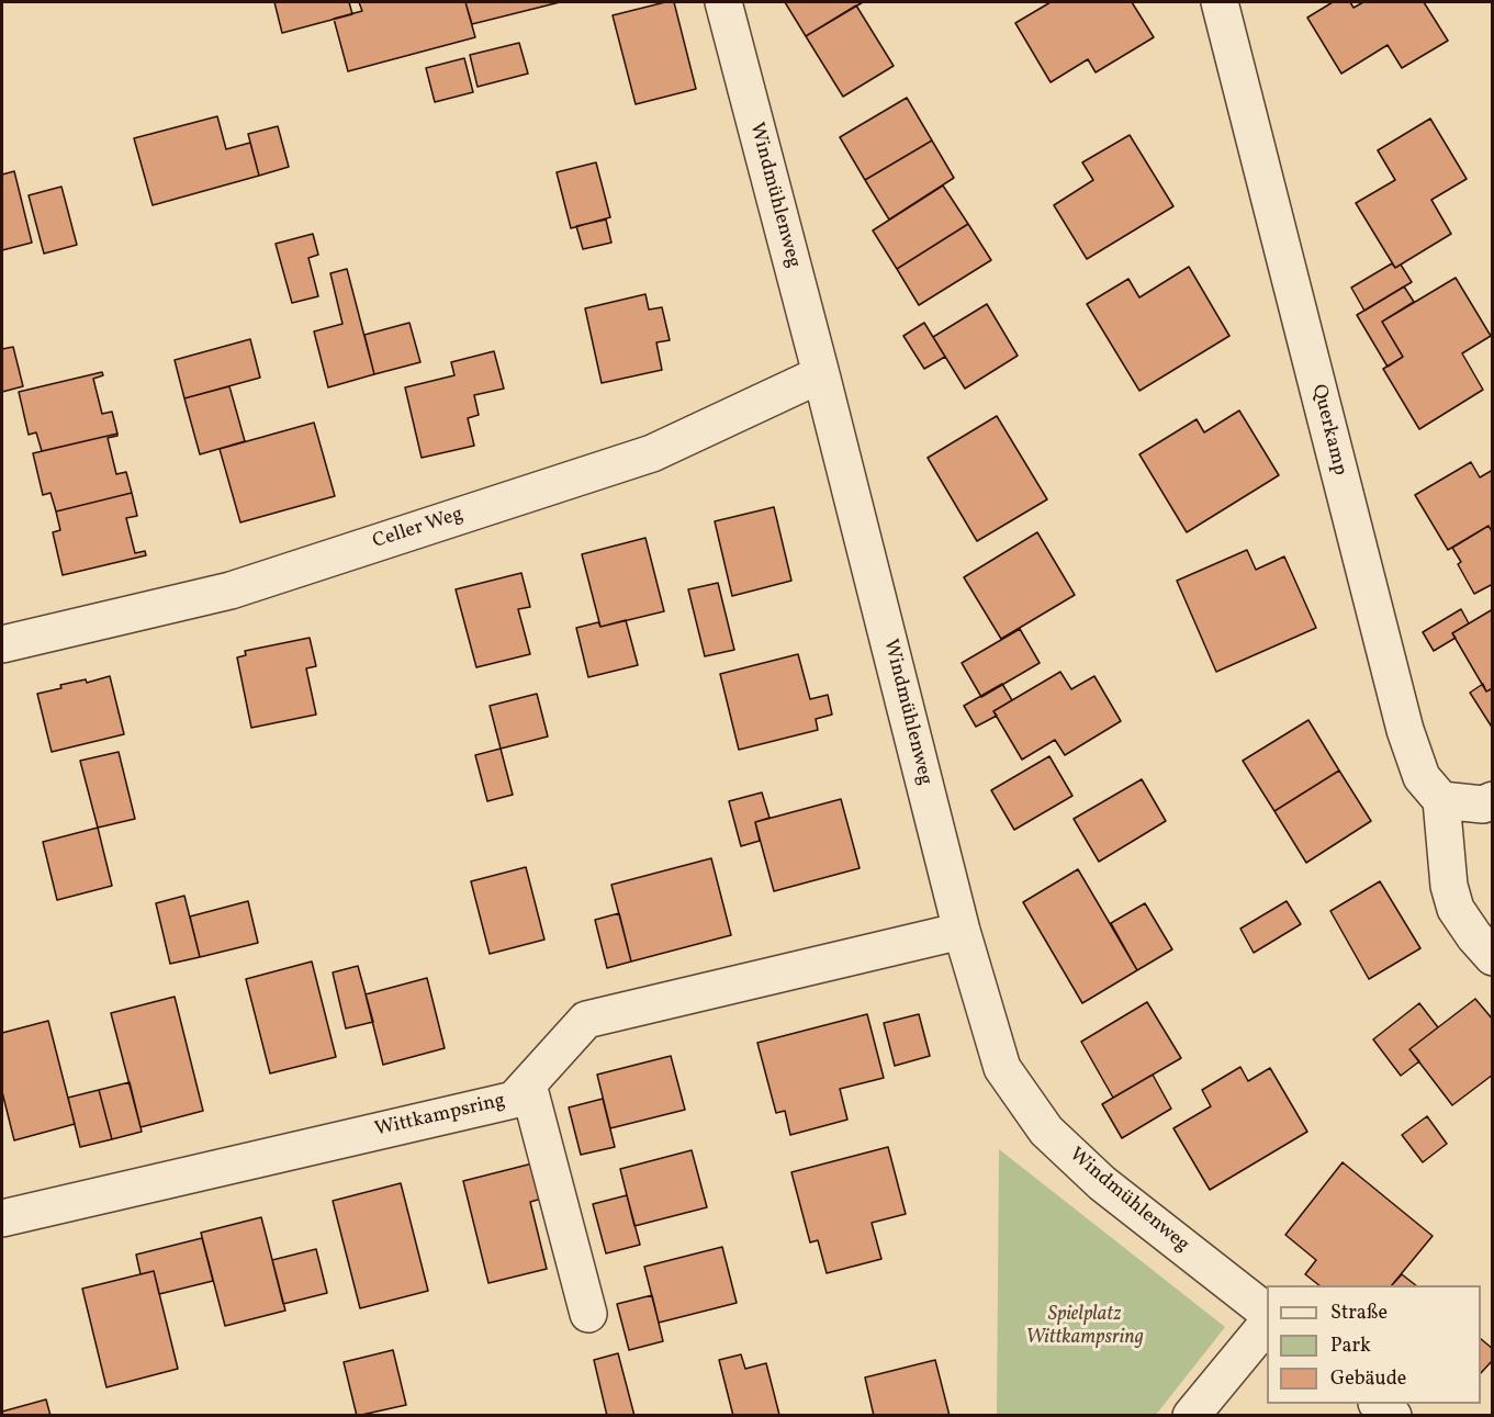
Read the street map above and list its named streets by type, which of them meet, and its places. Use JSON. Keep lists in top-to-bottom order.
{
  "streets": {
    "street": [
      "Windmühlenweg",
      "Querkamp",
      "Celler Weg",
      "Wittkampsring"
    ]
  },
  "crossings": [
    ["Windmühlenweg", "Celler Weg"],
    ["Windmühlenweg", "Wittkampsring"]
  ],
  "parks": ["Spielplatz Wittkampsring"],
  "legend": ["Straße", "Park", "Gebäude"]
}
